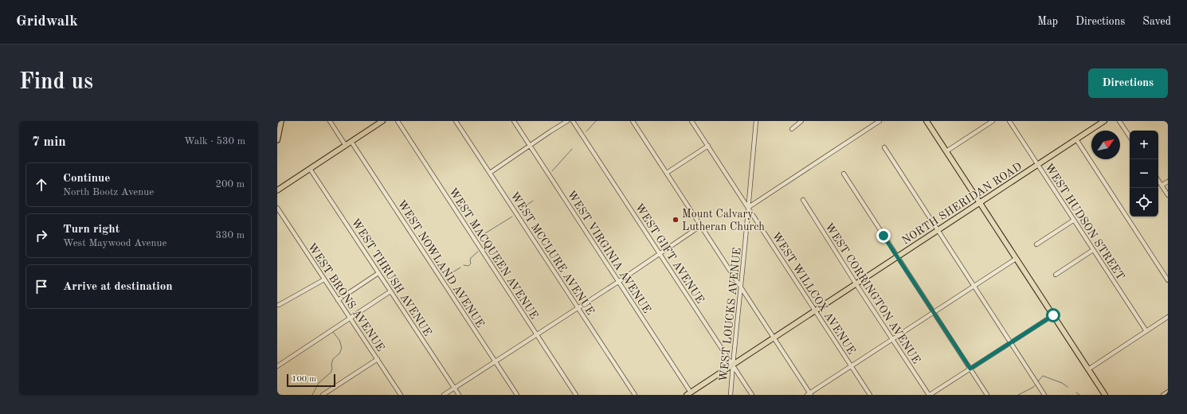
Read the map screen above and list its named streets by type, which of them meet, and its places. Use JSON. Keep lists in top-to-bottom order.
{
  "streets": {
    "main road": ["NORTH SHERIDAN ROAD"],
    "street": [
      "WEST HUDSON STREET",
      "WEST VIRGINIA AVENUE",
      "WEST MACQUEEN AVENUE",
      "WEST MCCLURE AVENUE",
      "WEST GIFT AVENUE",
      "WEST NOWLAND AVENUE",
      "WEST THRUSH AVENUE",
      "WEST WILLCOX AVENUE",
      "WEST CORRINGTON AVENUE",
      "WEST BRONS AVENUE",
      "WEST LOUCKS AVENUE"
    ]
  },
  "crossings": [
    ["NORTH SHERIDAN ROAD", "WEST HUDSON STREET"],
    ["NORTH SHERIDAN ROAD", "WEST VIRGINIA AVENUE"],
    ["NORTH SHERIDAN ROAD", "WEST GIFT AVENUE"],
    ["NORTH SHERIDAN ROAD", "WEST WILLCOX AVENUE"],
    ["NORTH SHERIDAN ROAD", "WEST CORRINGTON AVENUE"],
    ["NORTH SHERIDAN ROAD", "WEST LOUCKS AVENUE"],
    ["WEST GIFT AVENUE", "WEST LOUCKS AVENUE"],
    ["WEST WILLCOX AVENUE", "WEST LOUCKS AVENUE"]
  ],
  "places": ["Mount Calvary Lutheran Church"],
  "scale_bar": "100 m",
  "north": "top right",
  "page": {
    "header": "Gridwalk",
    "nav": ["Map", "Directions", "Saved"],
    "buttons": "Directions",
    "title": "Find us",
    "heading": ["7 min", "Walk · 530 m"],
    "map_buttons": ["+", "−"],
    "list": [
      ["Continue", "North Bootz Avenue", "200 m"],
      ["Turn right", "West Maywood Avenue", "330 m"],
      "Arrive at destination"
    ],
    "scale": "100 m"
  }
}
